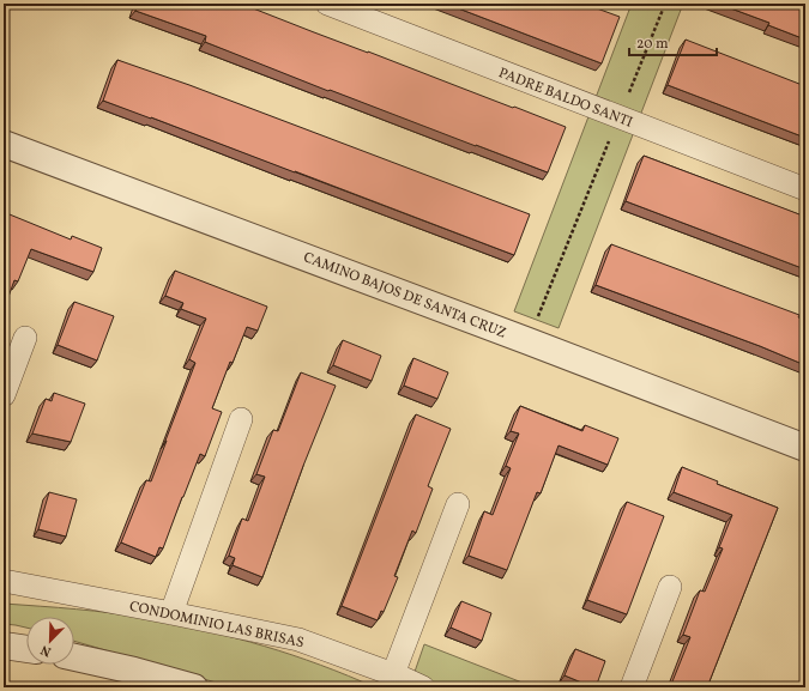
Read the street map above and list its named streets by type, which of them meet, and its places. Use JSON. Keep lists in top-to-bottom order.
{
  "streets": {
    "street": ["PADRE BALDO SANTI", "CAMINO BAJOS DE SANTA CRUZ", "CONDOMINIO LAS BRISAS"]
  },
  "scale_bar": "20 m",
  "north": "bottom left"
}
